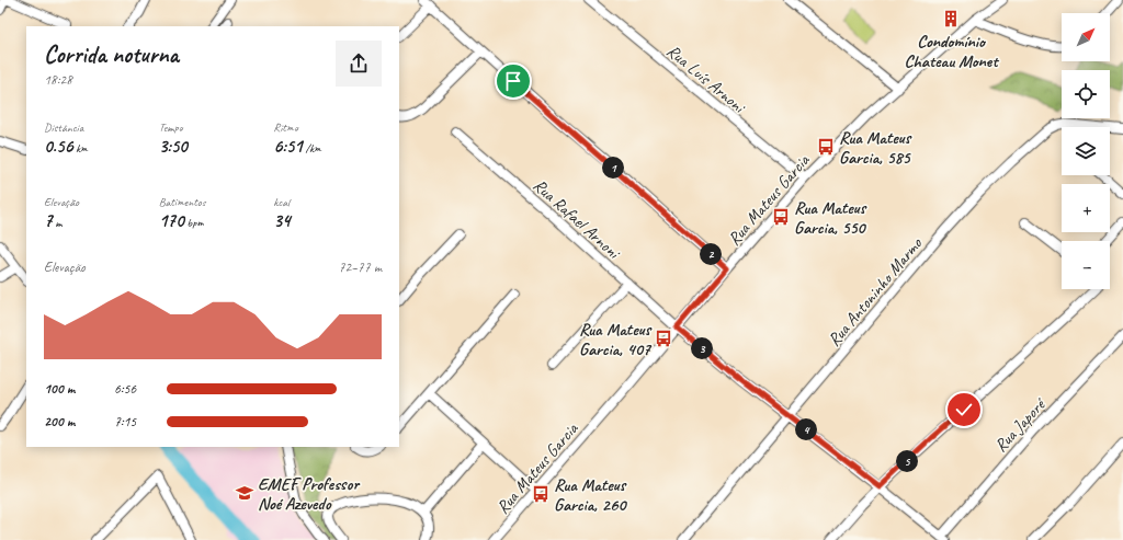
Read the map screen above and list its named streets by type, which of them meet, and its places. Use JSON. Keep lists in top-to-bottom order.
{
  "streets": {
    "street": [
      "Rua Luís Arnoni",
      "Rua Mateus Garcia",
      "Rua Rafael Arnoni",
      "Rua Antoninho Marmo",
      "Rua Japoré"
    ]
  },
  "crossings": [
    ["Rua Luís Arnoni", "Rua Mateus Garcia"],
    ["Rua Mateus Garcia", "Rua Rafael Arnoni"],
    ["Rua Rafael Arnoni", "Rua Antoninho Marmo"],
    ["Rua Rafael Arnoni", "Rua Japoré"]
  ],
  "places": {
    "building": ["Condomínio Chateau Monet"],
    "bus stop": [
      "Rua Mateus Garcia, 585",
      "Rua Mateus Garcia, 550",
      "Rua Mateus Garcia, 407",
      "Rua Mateus Garcia, 260"
    ],
    "school or university": ["EMEF Professor Noé Azevedo"]
  },
  "north": "top right",
  "page": {
    "map_buttons": ["+", "−"],
    "heading": ["Corrida noturna", "18:28"],
    "stats": [
      ["Distância", "0.56 km"],
      ["Tempo", "3:50"],
      ["Ritmo", "6:51 /km"],
      ["Elevação", "7 m"],
      ["Batimentos", "170 bpm"],
      ["kcal", "34"]
    ],
    "pins": [
      "1",
      "2",
      "3",
      "4",
      "5"
    ],
    "chart": ["Elevação", "72–77 m"],
    "list": [
      {
        "name": "100 m",
        "note": "6:56"
      },
      {
        "name": "200 m",
        "note": "7:15"
      }
    ]
  }
}
